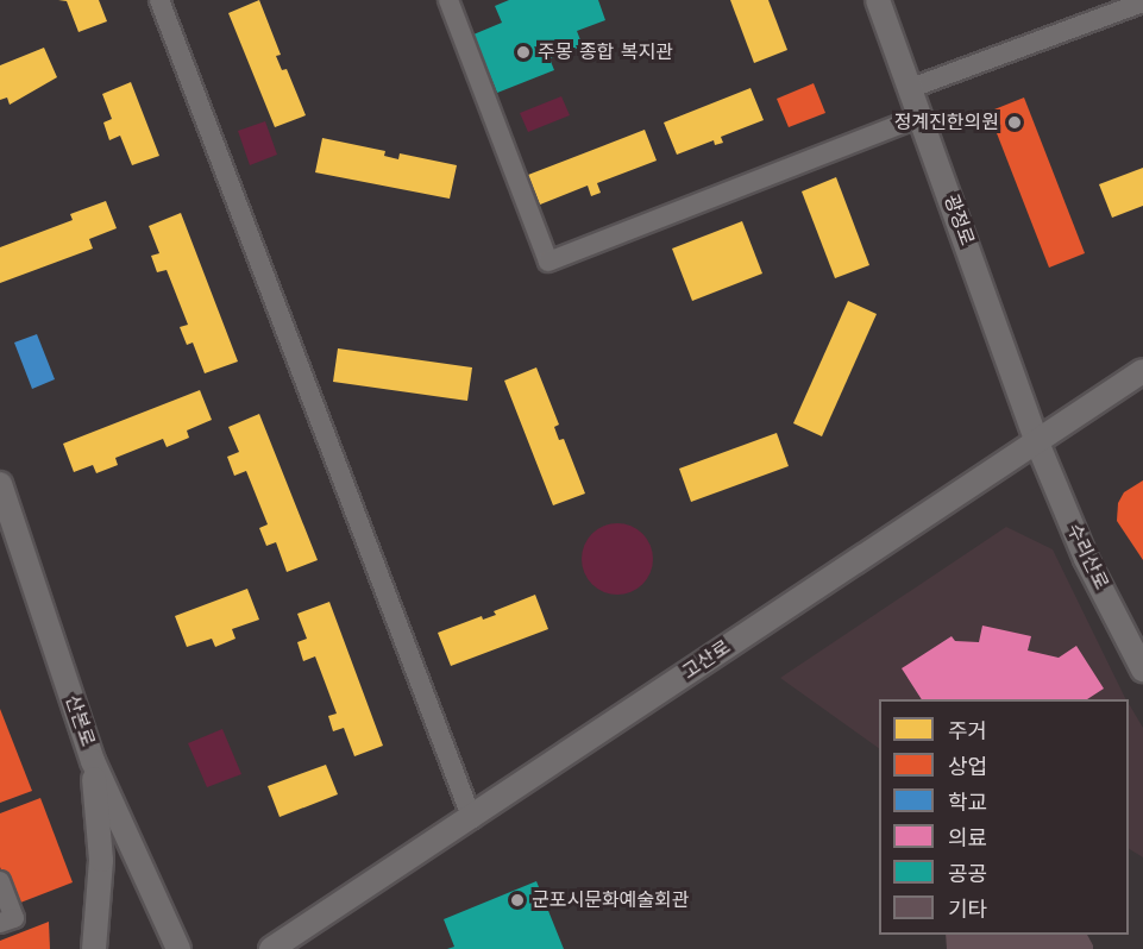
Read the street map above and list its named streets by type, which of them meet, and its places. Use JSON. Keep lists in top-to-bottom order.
{
  "streets": {
    "street": [
      "광정로",
      "수리산로",
      "고산로",
      "산본로"
    ]
  },
  "crossings": [
    ["광정로", "수리산로"],
    ["광정로", "고산로"],
    ["수리산로", "고산로"]
  ],
  "places": ["주몽 종합 복지관", "정계진한의원", "군포시문화예술회관"],
  "legend": [
    "주거",
    "상업",
    "학교",
    "의료",
    "공공",
    "기타"
  ]
}
